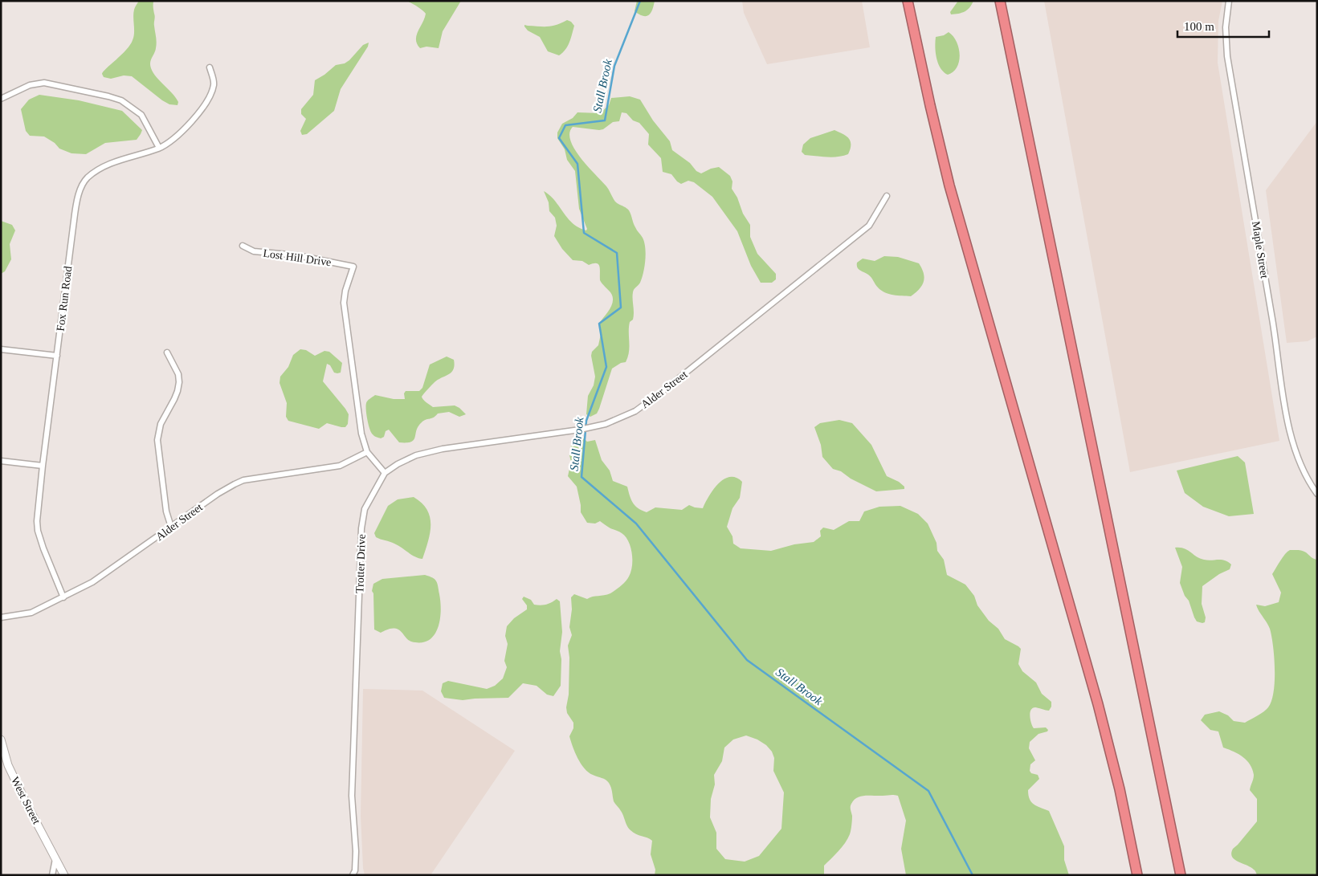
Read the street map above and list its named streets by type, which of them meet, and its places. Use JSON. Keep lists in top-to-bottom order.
{
  "streets": {
    "street": [
      "Maple Street",
      "Lost Hill Drive",
      "Fox Run Road",
      "Alder Street",
      "Trotter Drive",
      "West Street"
    ]
  },
  "crossings": [
    ["Lost Hill Drive", "Alder Street"],
    ["Fox Run Road", "Alder Street"],
    ["Alder Street", "Trotter Drive"]
  ],
  "water": ["Stall Brook"],
  "scale_bar": "100 m"
}
